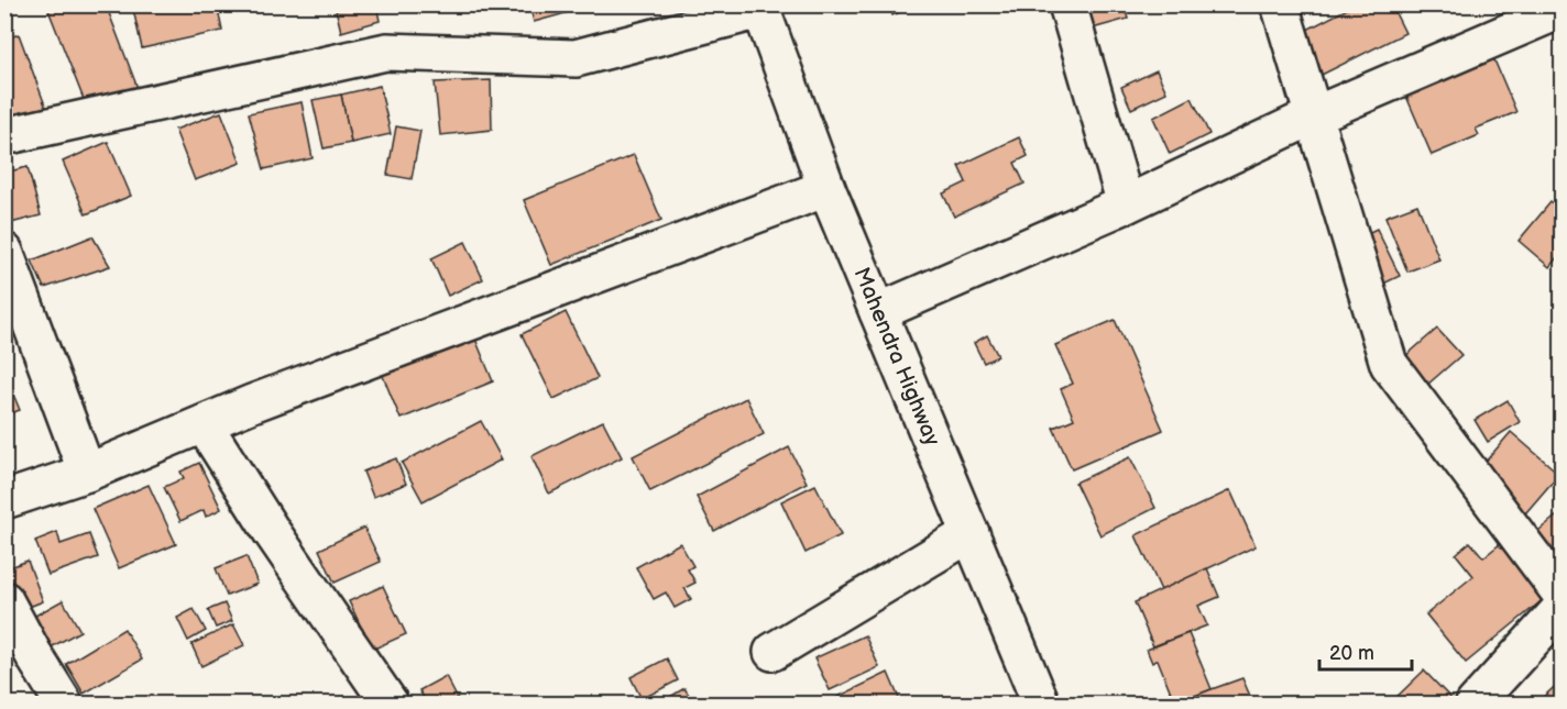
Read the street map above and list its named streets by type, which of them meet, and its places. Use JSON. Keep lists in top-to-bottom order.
{
  "streets": {
    "main road": ["Mahendra Highway"]
  },
  "scale_bar": "20 m"
}
